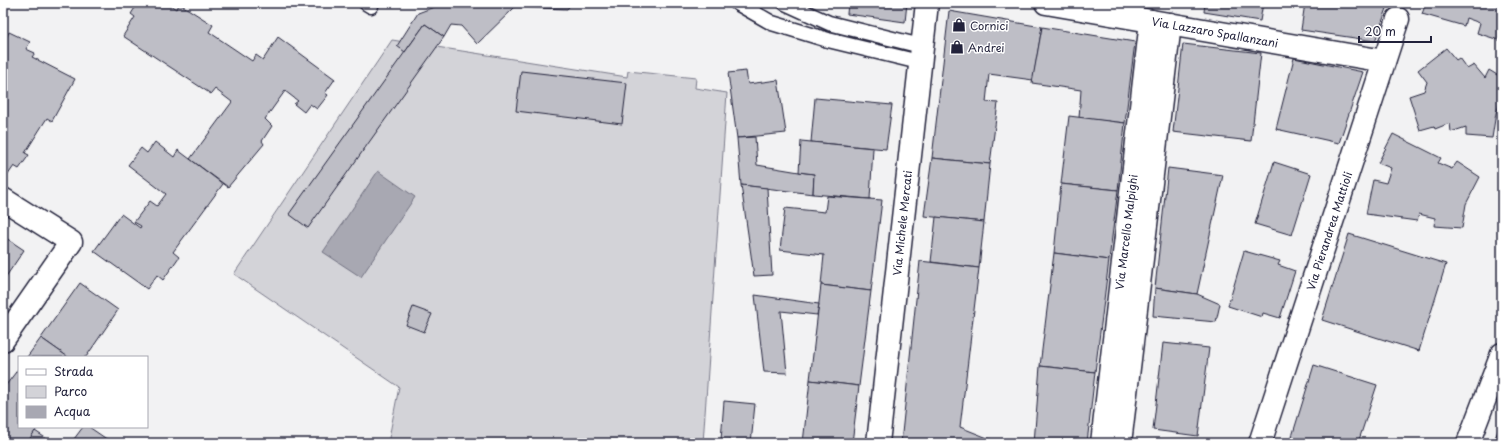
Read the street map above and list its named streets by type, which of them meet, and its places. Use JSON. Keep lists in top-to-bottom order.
{
  "streets": {
    "street": [
      "Via Lazzaro Spallanzani",
      "Via Michele Mercati",
      "Via Pierandrea Mattioli",
      "Via Marcello Malpighi"
    ]
  },
  "crossings": [
    ["Via Lazzaro Spallanzani", "Via Pierandrea Mattioli"],
    ["Via Lazzaro Spallanzani", "Via Marcello Malpighi"]
  ],
  "places": {
    "shop": ["Cornici", "Andrei"]
  },
  "legend": ["Strada", "Parco", "Acqua"],
  "scale_bar": "20 m"
}
